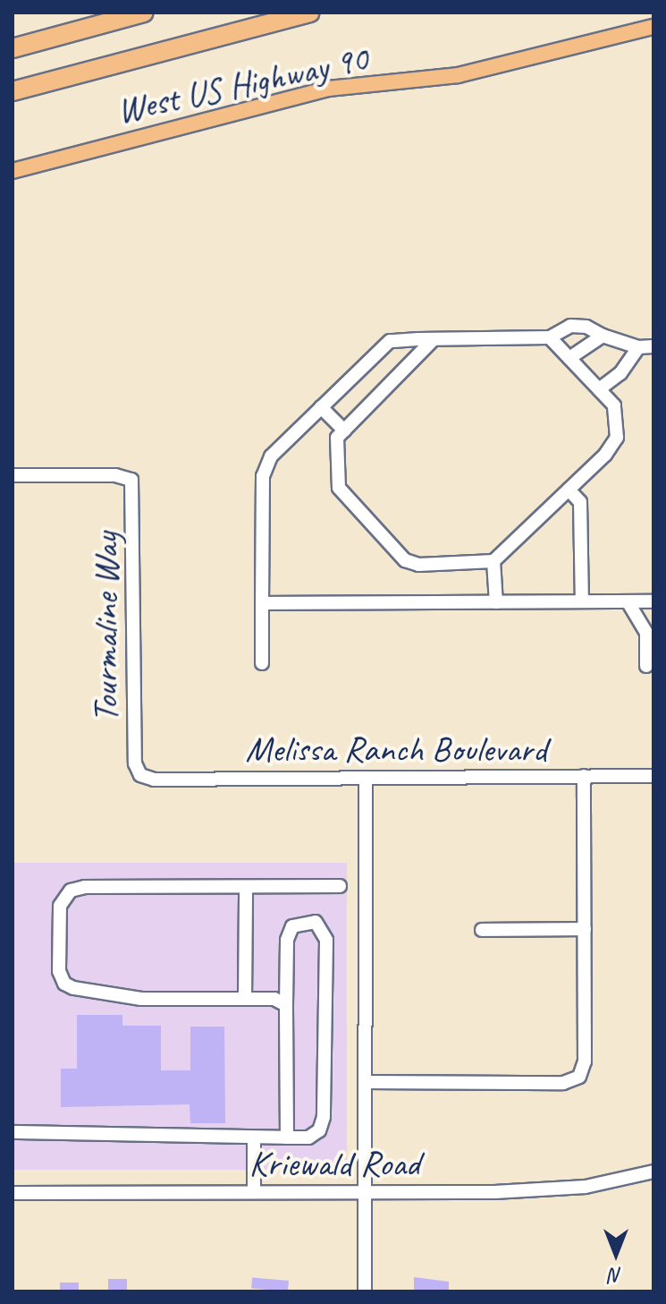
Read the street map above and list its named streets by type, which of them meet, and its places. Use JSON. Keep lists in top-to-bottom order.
{
  "streets": {
    "main road": ["West US Highway 90"],
    "street": ["Tourmaline Way", "Melissa Ranch Boulevard", "Kriewald Road"]
  },
  "crossings": [
    ["Tourmaline Way", "Melissa Ranch Boulevard"]
  ],
  "north": "bottom"
}
